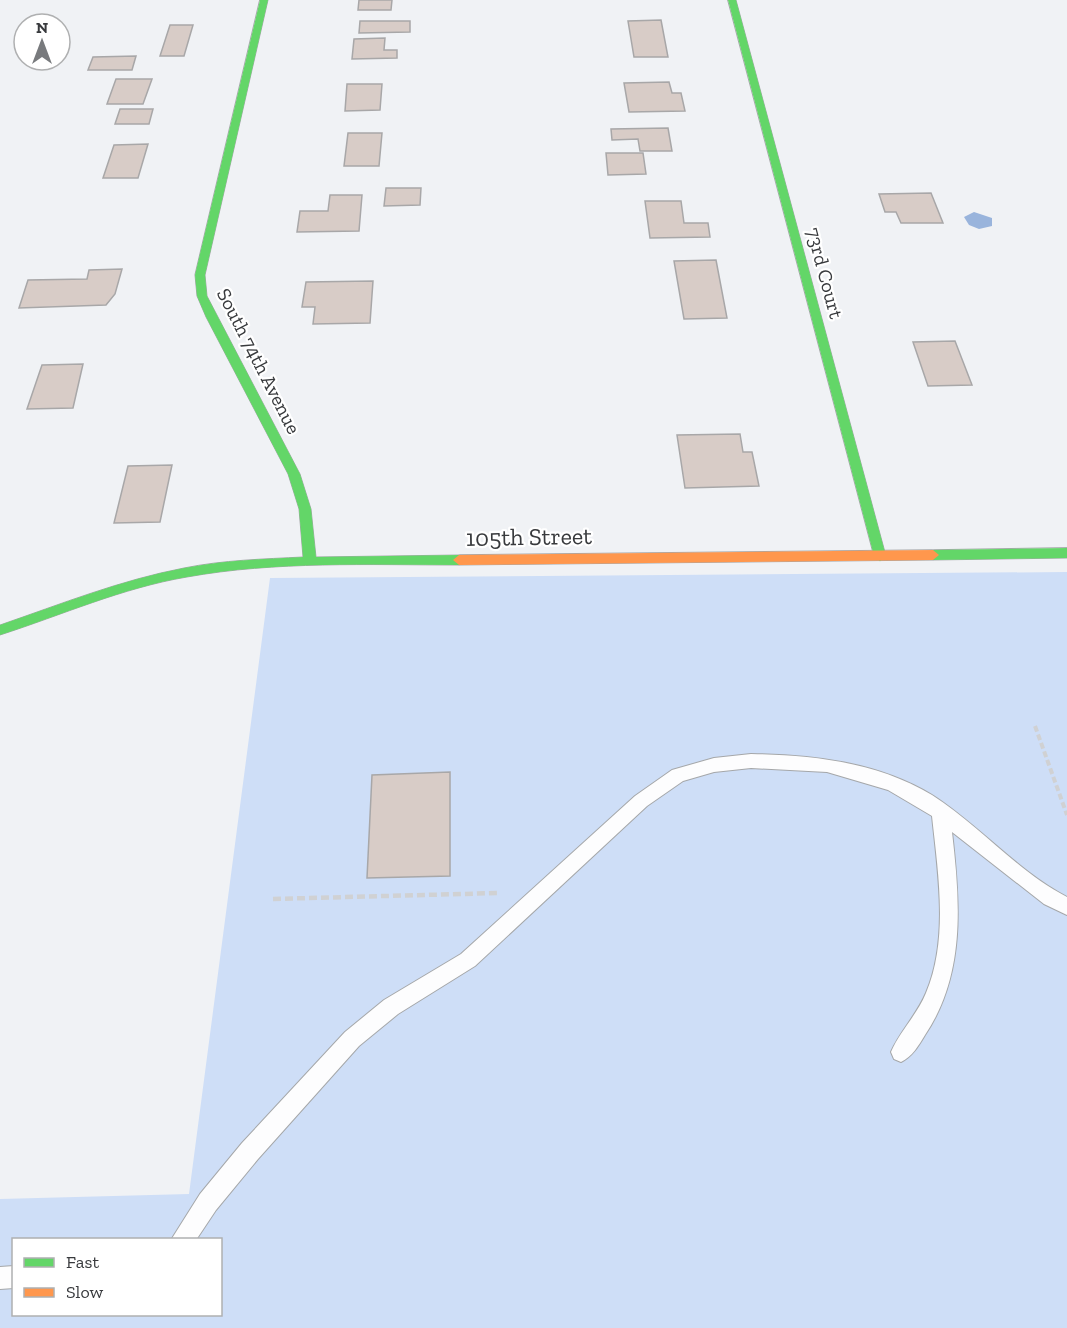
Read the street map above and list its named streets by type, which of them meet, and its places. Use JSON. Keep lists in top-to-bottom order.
{
  "streets": {
    "street": ["73rd Court", "South 74th Avenue", "105th Street"]
  },
  "crossings": [
    ["73rd Court", "105th Street"],
    ["South 74th Avenue", "105th Street"]
  ],
  "legend": ["Fast", "Slow"],
  "north": "top"
}
